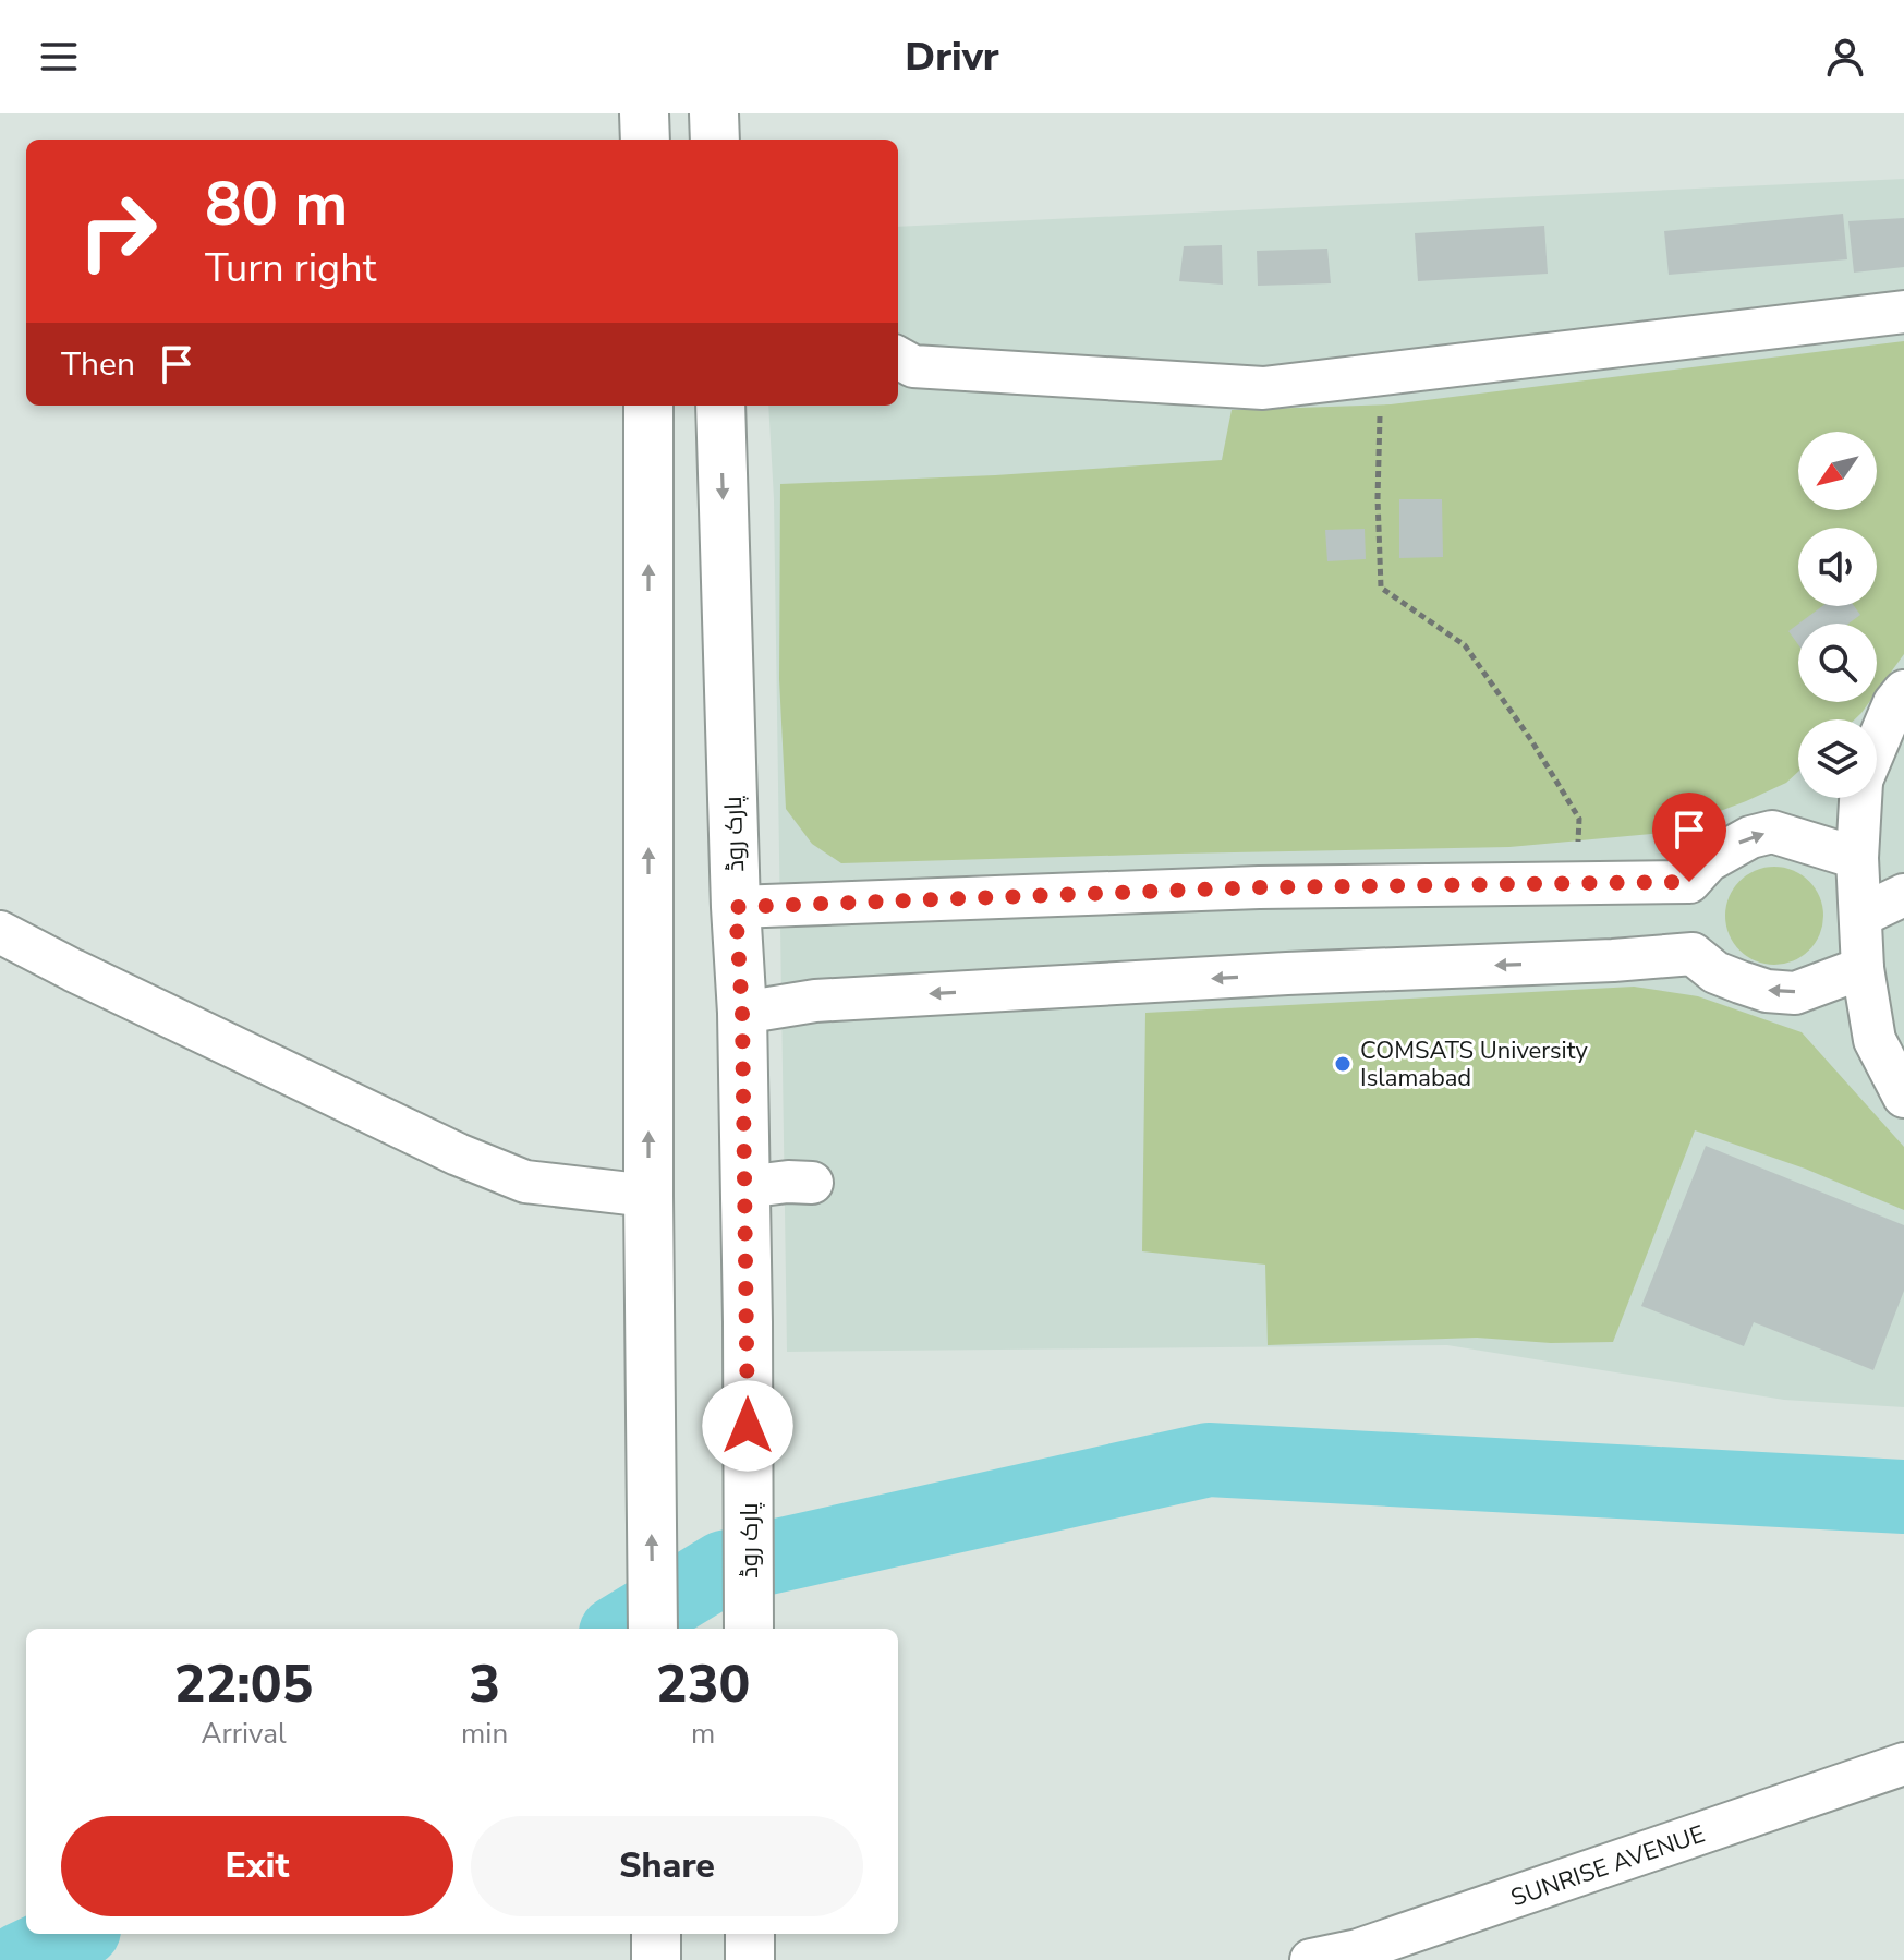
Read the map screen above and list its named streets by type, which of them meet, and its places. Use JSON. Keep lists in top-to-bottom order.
{
  "streets": {
    "main road": ["پارک روڈ"],
    "street": ["SUNRISE AVENUE"]
  },
  "places": ["COMSATS University Islamabad"],
  "north": "bottom left",
  "page": {
    "header": "Drivr",
    "turn": ["80 m", "Turn right"],
    "then": "Then",
    "eta": [
      "22:05",
      "Arrival",
      "3",
      "min",
      "230",
      "m"
    ],
    "buttons": ["Exit", "Share"]
  }
}
